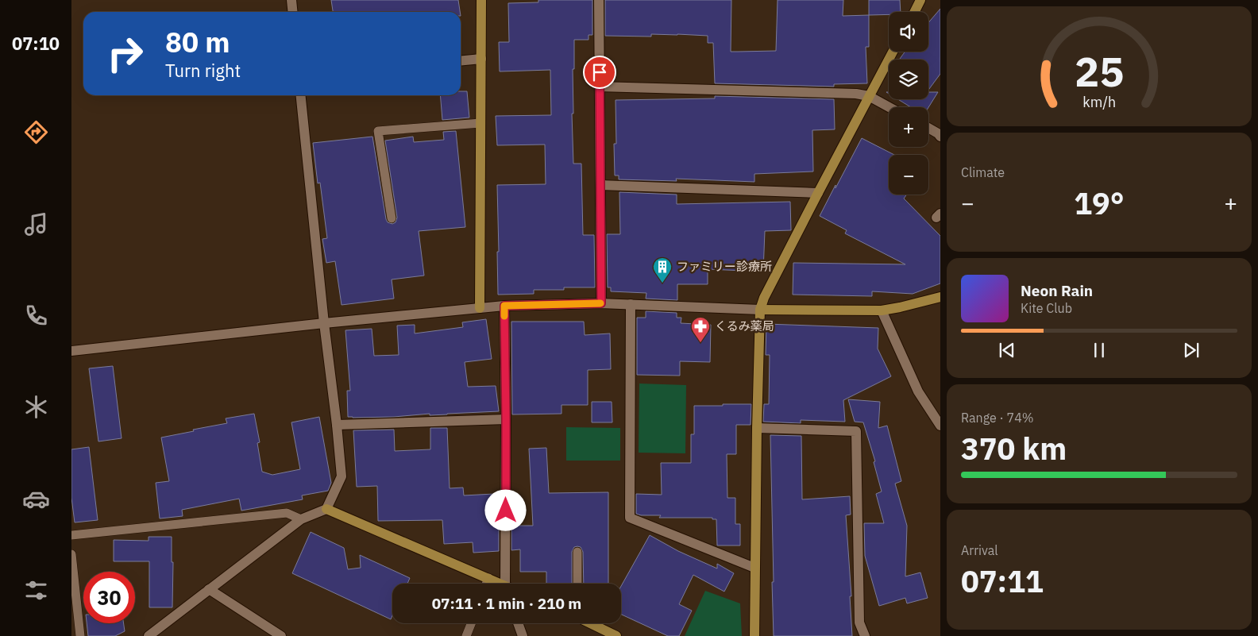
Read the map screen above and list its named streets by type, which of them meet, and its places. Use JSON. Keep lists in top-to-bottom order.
{
  "places": {
    "building": ["ファミリー診療所"],
    "pharmacy": ["くるみ薬局"]
  },
  "page": {
    "tabs": "07:10",
    "map_buttons": ["+", "−"],
    "turn": ["80 m", "Turn right"],
    "tile": [
      "Climate",
      ["Range · 74%", "370 km"],
      ["Arrival", "07:11"]
    ],
    "heat": ["−", "19°", "+"],
    "song": ["Neon Rain", "Kite Club"],
    "limit": "30",
    "trip": "07:11 · 1 min · 210 m",
    "gauge": ["25", "km/h"]
  }
}
